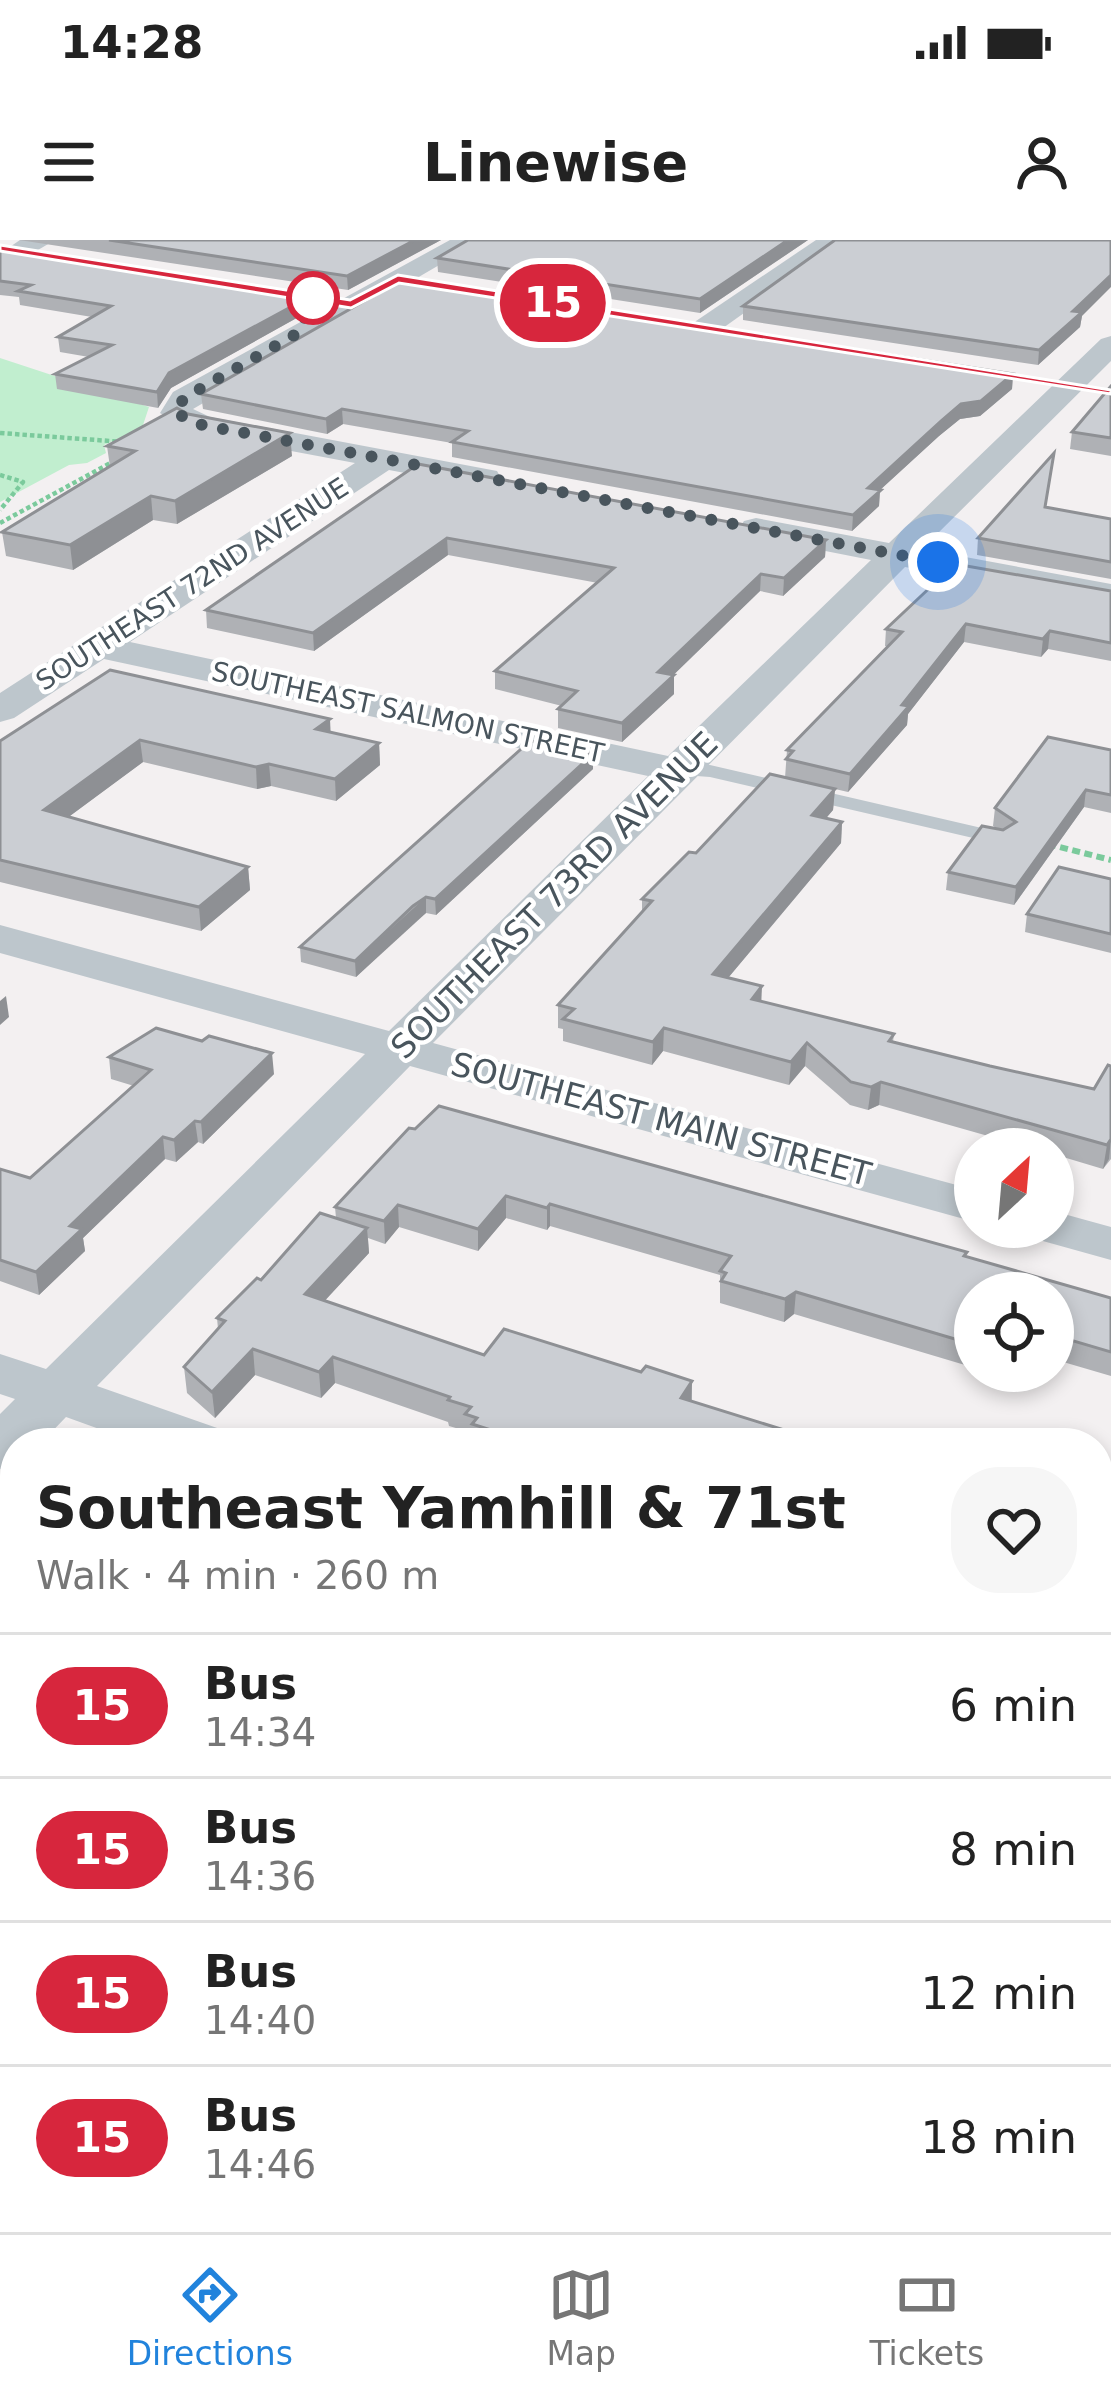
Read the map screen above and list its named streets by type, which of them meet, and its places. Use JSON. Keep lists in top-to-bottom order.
{
  "streets": {
    "street": [
      "SOUTHEAST 72ND AVENUE",
      "SOUTHEAST SALMON STREET",
      "SOUTHEAST 73RD AVENUE",
      "SOUTHEAST MAIN STREET"
    ]
  },
  "crossings": [
    ["SOUTHEAST 72ND AVENUE", "SOUTHEAST SALMON STREET"],
    ["SOUTHEAST SALMON STREET", "SOUTHEAST 73RD AVENUE"],
    ["SOUTHEAST 73RD AVENUE", "SOUTHEAST MAIN STREET"]
  ],
  "lines": ["bus line 15"],
  "north": "top right",
  "page": {
    "status": "14:28",
    "header": "Linewise",
    "on_map": "15",
    "heading": ["Southeast Yamhill & 71st", "Walk · 4 min · 260 m"],
    "list": [
      {
        "mark": "15",
        "name": "Bus",
        "note": "14:34",
        "value": "6 min"
      },
      {
        "mark": "15",
        "name": "Bus",
        "note": "14:36",
        "value": "8 min"
      },
      {
        "mark": "15",
        "name": "Bus",
        "note": "14:40",
        "value": "12 min"
      },
      {
        "mark": "15",
        "name": "Bus",
        "note": "14:46",
        "value": "18 min"
      }
    ],
    "tabs": ["Directions", "Map", "Tickets"]
  }
}
